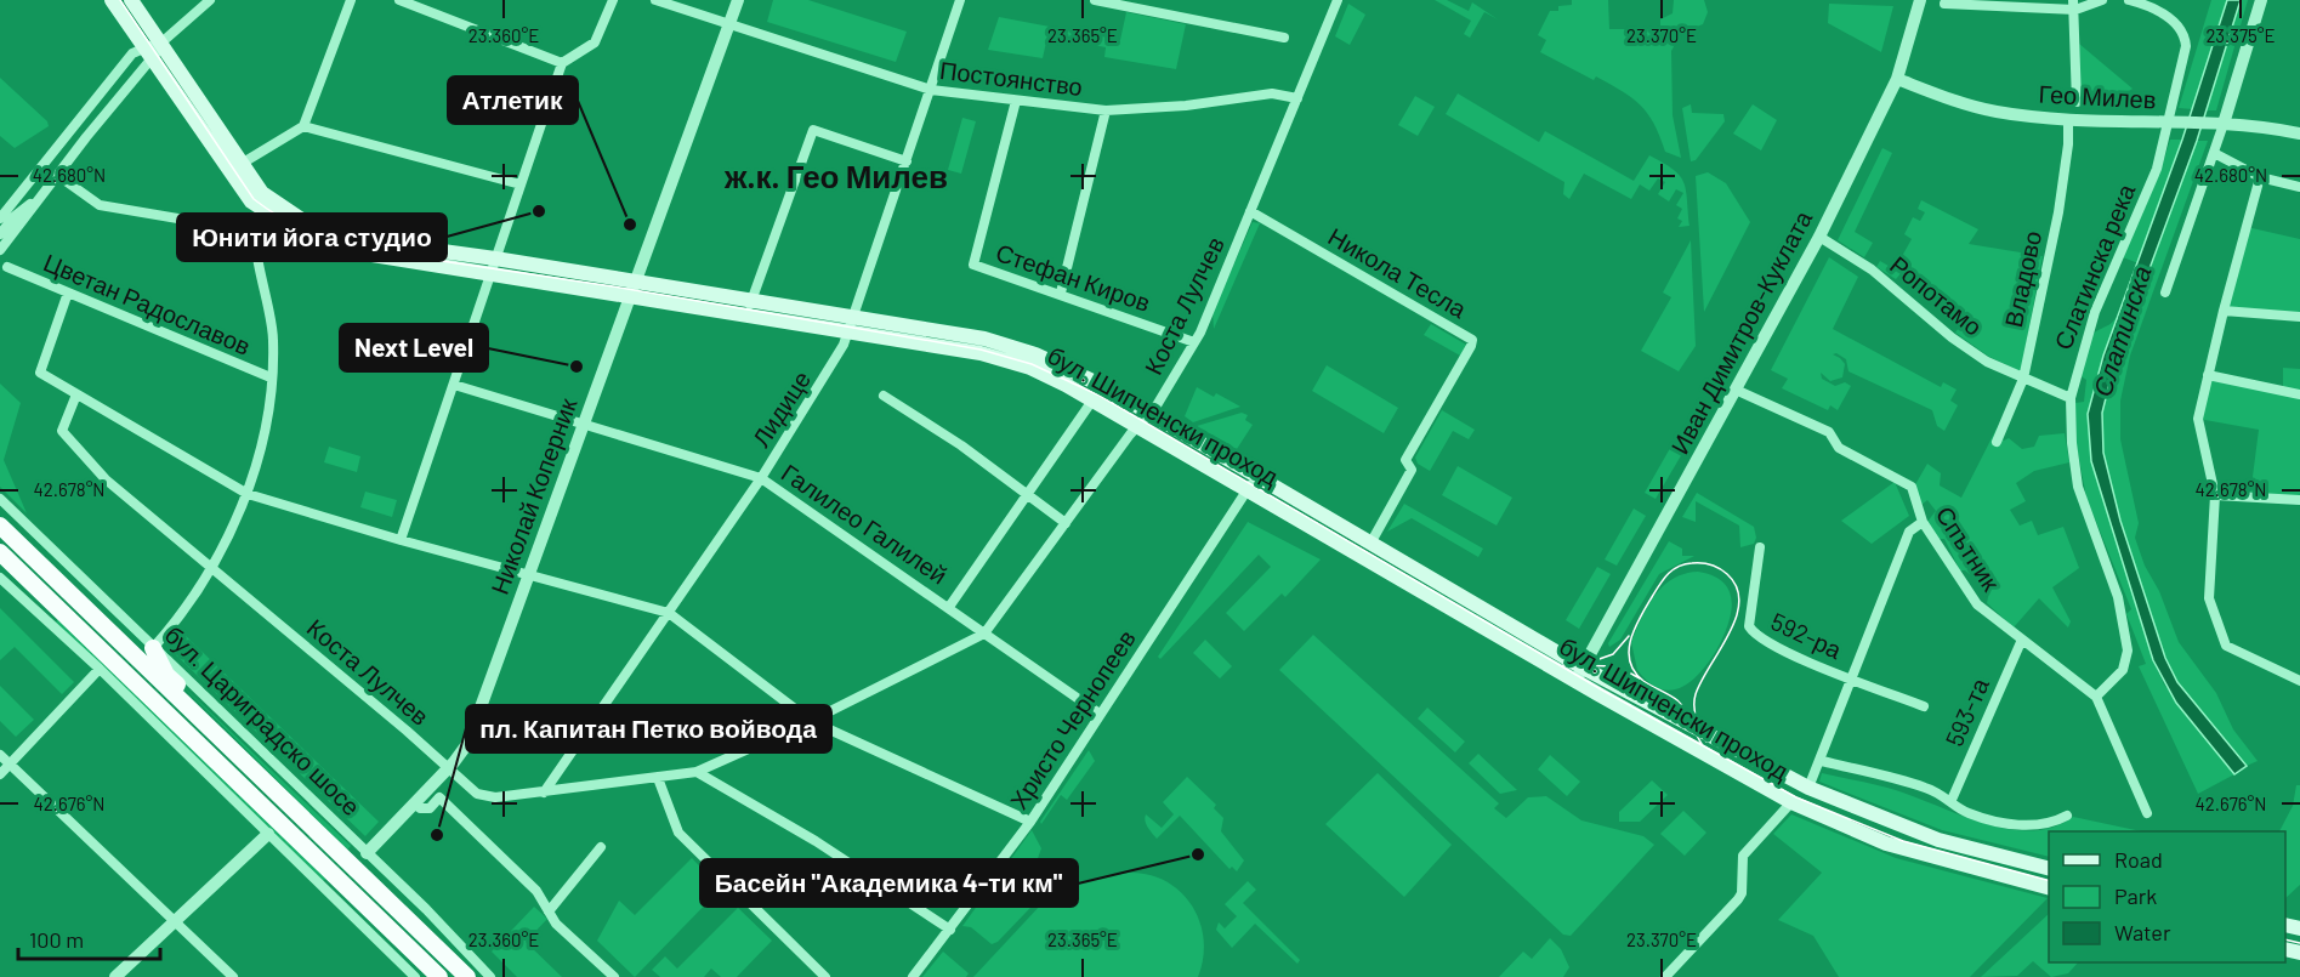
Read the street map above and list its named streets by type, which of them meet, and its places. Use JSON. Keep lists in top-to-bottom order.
{
  "streets": {
    "highway": ["бул. Цариградско шосе"],
    "main road": ["бул. Шипченски проход"],
    "street": [
      "Постоянство",
      "Гео Милев",
      "Слатинска река",
      "Никола Тесла",
      "Стефан Киров",
      "Владово",
      "Ропотамо",
      "Цветан Радославов",
      "Коста Лулчев",
      "Иван Димитров-Куклата",
      "Лидице",
      "Николай Коперник",
      "Галилео Галилей",
      "Спътник",
      "592-ра",
      "593-та",
      "Христо Чернопеев"
    ]
  },
  "crossings": [
    ["Постоянство", "Стефан Киров"],
    ["Постоянство", "Коста Лулчев"],
    ["Постоянство", "Лидице"],
    ["Постоянство", "Николай Коперник"],
    ["Гео Милев", "Слатинска река"],
    ["Гео Милев", "Владово"],
    ["Гео Милев", "Иван Димитров-Куклата"],
    ["Слатинска река", "Ропотамо"],
    ["Слатинска река", "Спътник"],
    ["Никола Тесла", "Коста Лулчев"],
    ["Никола Тесла", "бул. Шипченски проход"],
    ["Стефан Киров", "Коста Лулчев"],
    ["Владово", "Ропотамо"],
    ["Ропотамо", "Иван Димитров-Куклата"],
    ["Коста Лулчев", "Лидице"],
    ["Коста Лулчев", "бул. Шипченски проход"],
    ["Коста Лулчев", "Николай Коперник"],
    ["Коста Лулчев", "Галилео Галилей"],
    ["Иван Димитров-Куклата", "бул. Шипченски проход"],
    ["Иван Димитров-Куклата", "Спътник"],
    ["Лидице", "бул. Шипченски проход"],
    ["Лидице", "Галилео Галилей"],
    ["бул. Шипченски проход", "Николай Коперник"],
    ["бул. Шипченски проход", "Христо Чернопеев"],
    ["Николай Коперник", "Галилео Галилей"],
    ["Николай Коперник", "бул. Цариградско шосе"],
    ["Галилео Галилей", "Христо Чернопеев"],
    ["Спътник", "593-та"]
  ],
  "districts": ["ж.к. Гео Милев"],
  "water": ["Слатинска"],
  "places": [
    "Юнити йога студио",
    "Атлетик",
    "Next Level",
    "пл. Капитан Петко войвода",
    "Басейн \"Академика 4-ти км\""
  ],
  "legend": ["Road", "Park", "Water"],
  "scale_bar": "100 m",
  "coordinates": [
    "23.360°E",
    "23.365°E",
    "23.370°E",
    "23.375°E",
    "42.680°N",
    "42.678°N",
    "42.676°N"
  ]
}
